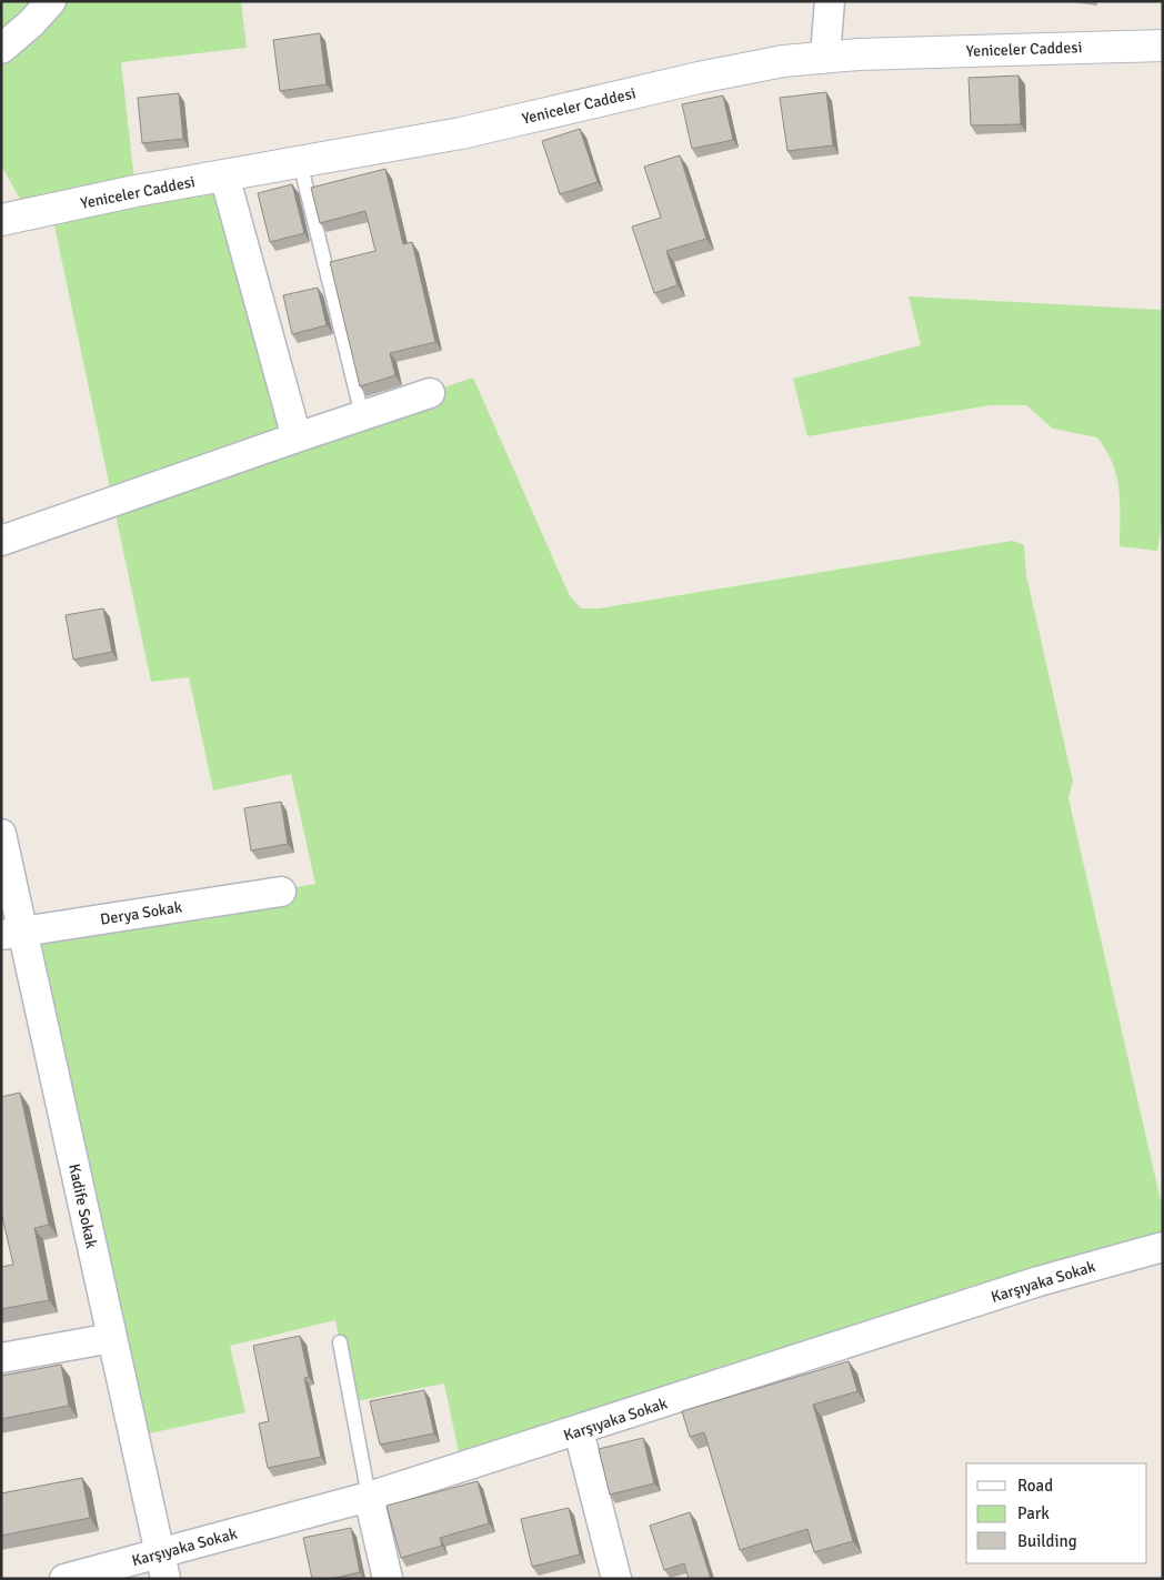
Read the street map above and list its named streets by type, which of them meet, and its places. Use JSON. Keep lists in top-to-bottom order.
{
  "streets": {
    "street": [
      "Yeniceler Caddesi",
      "Derya Sokak",
      "Kadife Sokak",
      "Karşıyaka Sokak"
    ]
  },
  "crossings": [
    ["Derya Sokak", "Kadife Sokak"],
    ["Kadife Sokak", "Karşıyaka Sokak"]
  ],
  "legend": ["Road", "Park", "Building"]
}
